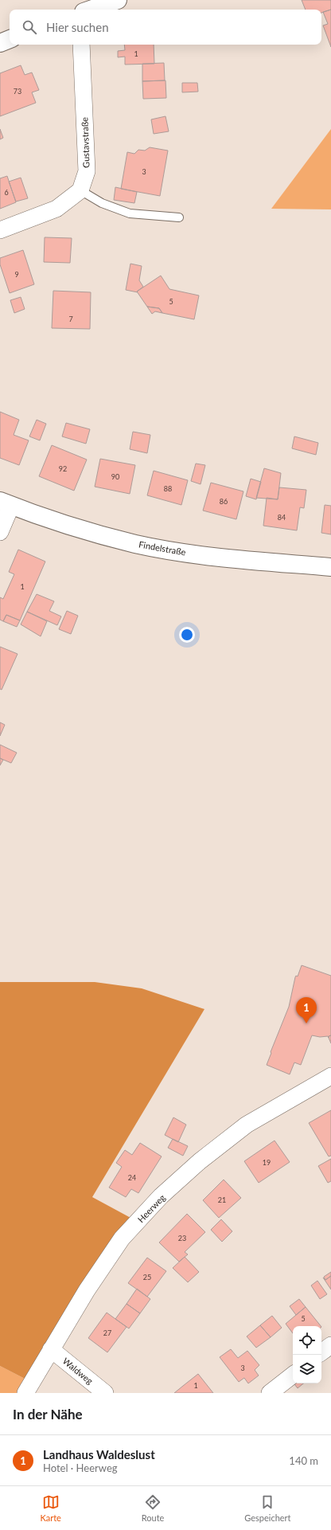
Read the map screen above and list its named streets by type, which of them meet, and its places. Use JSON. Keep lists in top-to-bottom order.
{
  "streets": {
    "street": [
      "Gustavstraße",
      "Findelstraße",
      "Heerweg",
      "Waldweg"
    ]
  },
  "crossings": [
    ["Heerweg", "Waldweg"]
  ],
  "house_numbers": [
    "1",
    "73",
    "3",
    "6",
    "9",
    "5",
    "7",
    "92",
    "90",
    "88",
    "86",
    "84",
    "1",
    "19",
    "24",
    "21",
    "23",
    "25",
    "5",
    "27",
    "3",
    "1"
  ],
  "page": {
    "search": "Hier suchen",
    "pins": "1",
    "heading": "In der Nähe",
    "list": [
      {
        "mark": "1",
        "name": "Landhaus Waldeslust",
        "note": "Hotel · Heerweg",
        "value": "140 m"
      }
    ],
    "nav": ["Karte", "Route", "Gespeichert"]
  }
}
